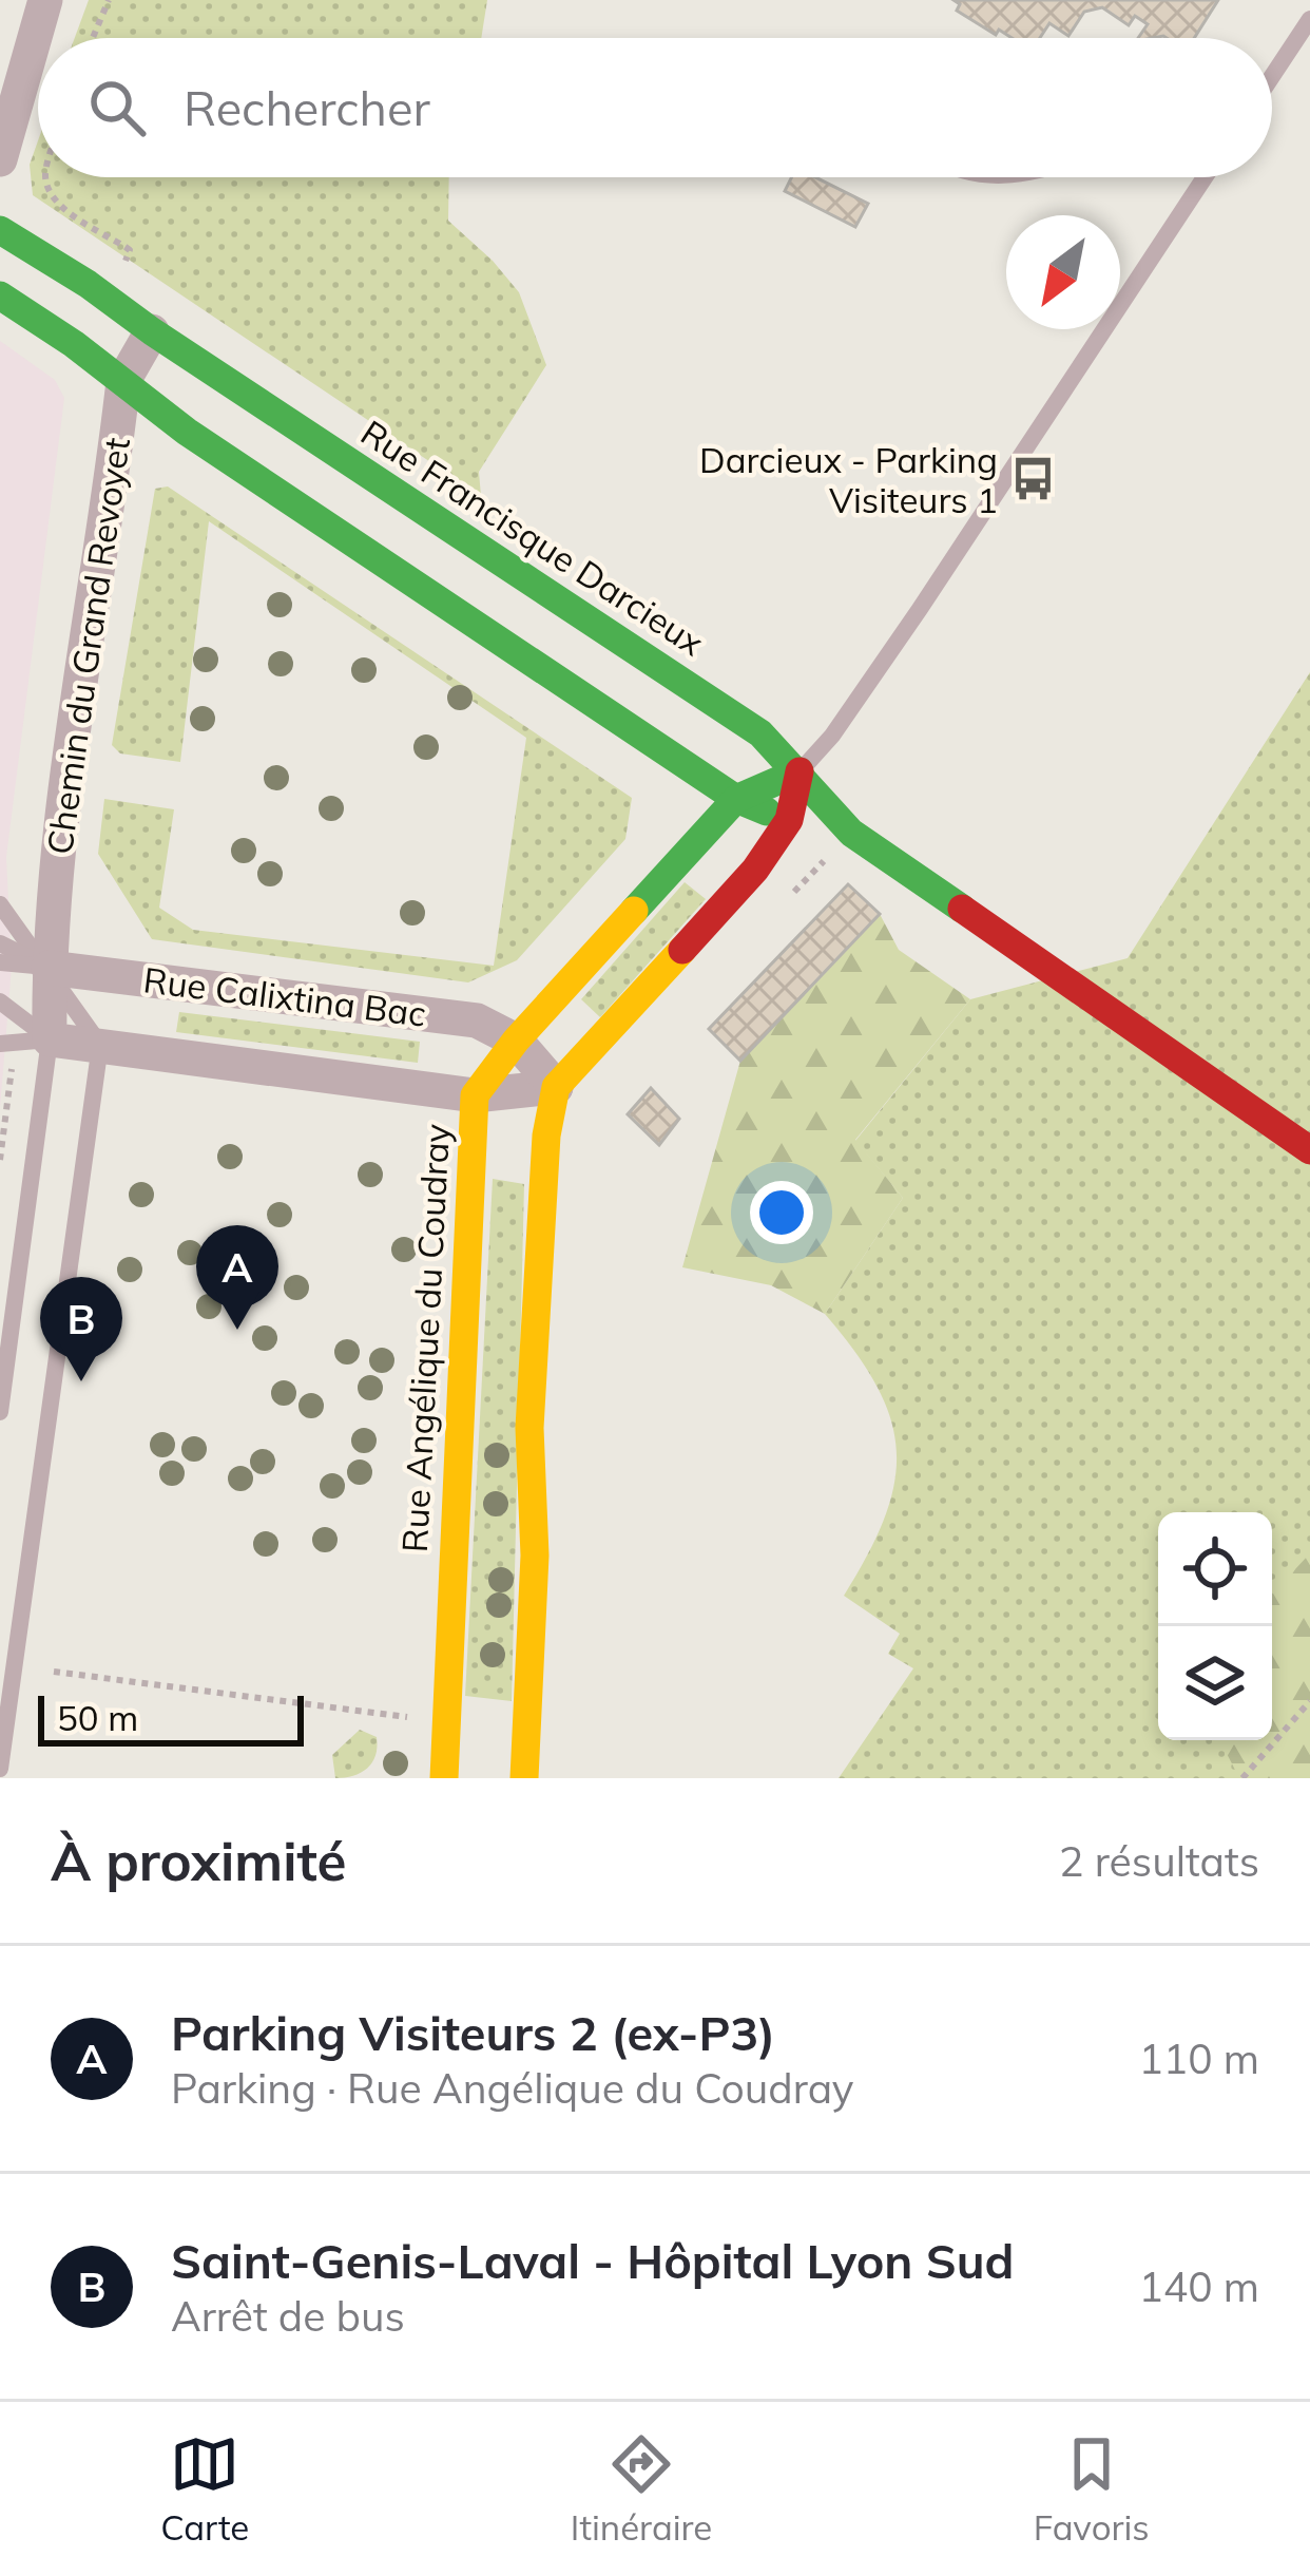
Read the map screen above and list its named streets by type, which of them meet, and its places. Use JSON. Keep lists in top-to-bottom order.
{
  "streets": {
    "street": [
      "Rue Francisque Darcieux",
      "Chemin du Grand Revoyet",
      "Rue Calixtina Bac",
      "Rue Angélique du Coudray"
    ]
  },
  "crossings": [
    ["Rue Francisque Darcieux", "Chemin du Grand Revoyet"],
    ["Rue Francisque Darcieux", "Rue Angélique du Coudray"],
    ["Chemin du Grand Revoyet", "Rue Calixtina Bac"],
    ["Rue Calixtina Bac", "Rue Angélique du Coudray"]
  ],
  "places": {
    "bus stop": ["Darcieux - Parking Visiteurs 1"]
  },
  "scale_bar": "50 m",
  "north": "bottom left",
  "page": {
    "search": "Rechercher",
    "pins": ["A", "B"],
    "scale": "50 m",
    "heading": ["À proximité", "2 résultats"],
    "list": [
      {
        "mark": "A",
        "name": "Parking Visiteurs 2 (ex-P3)",
        "note": "Parking · Rue Angélique du Coudray",
        "value": "110 m"
      },
      {
        "mark": "B",
        "name": "Saint-Genis-Laval - Hôpital Lyon Sud",
        "note": "Arrêt de bus",
        "value": "140 m"
      }
    ],
    "nav": ["Carte", "Itinéraire", "Favoris"]
  }
}
